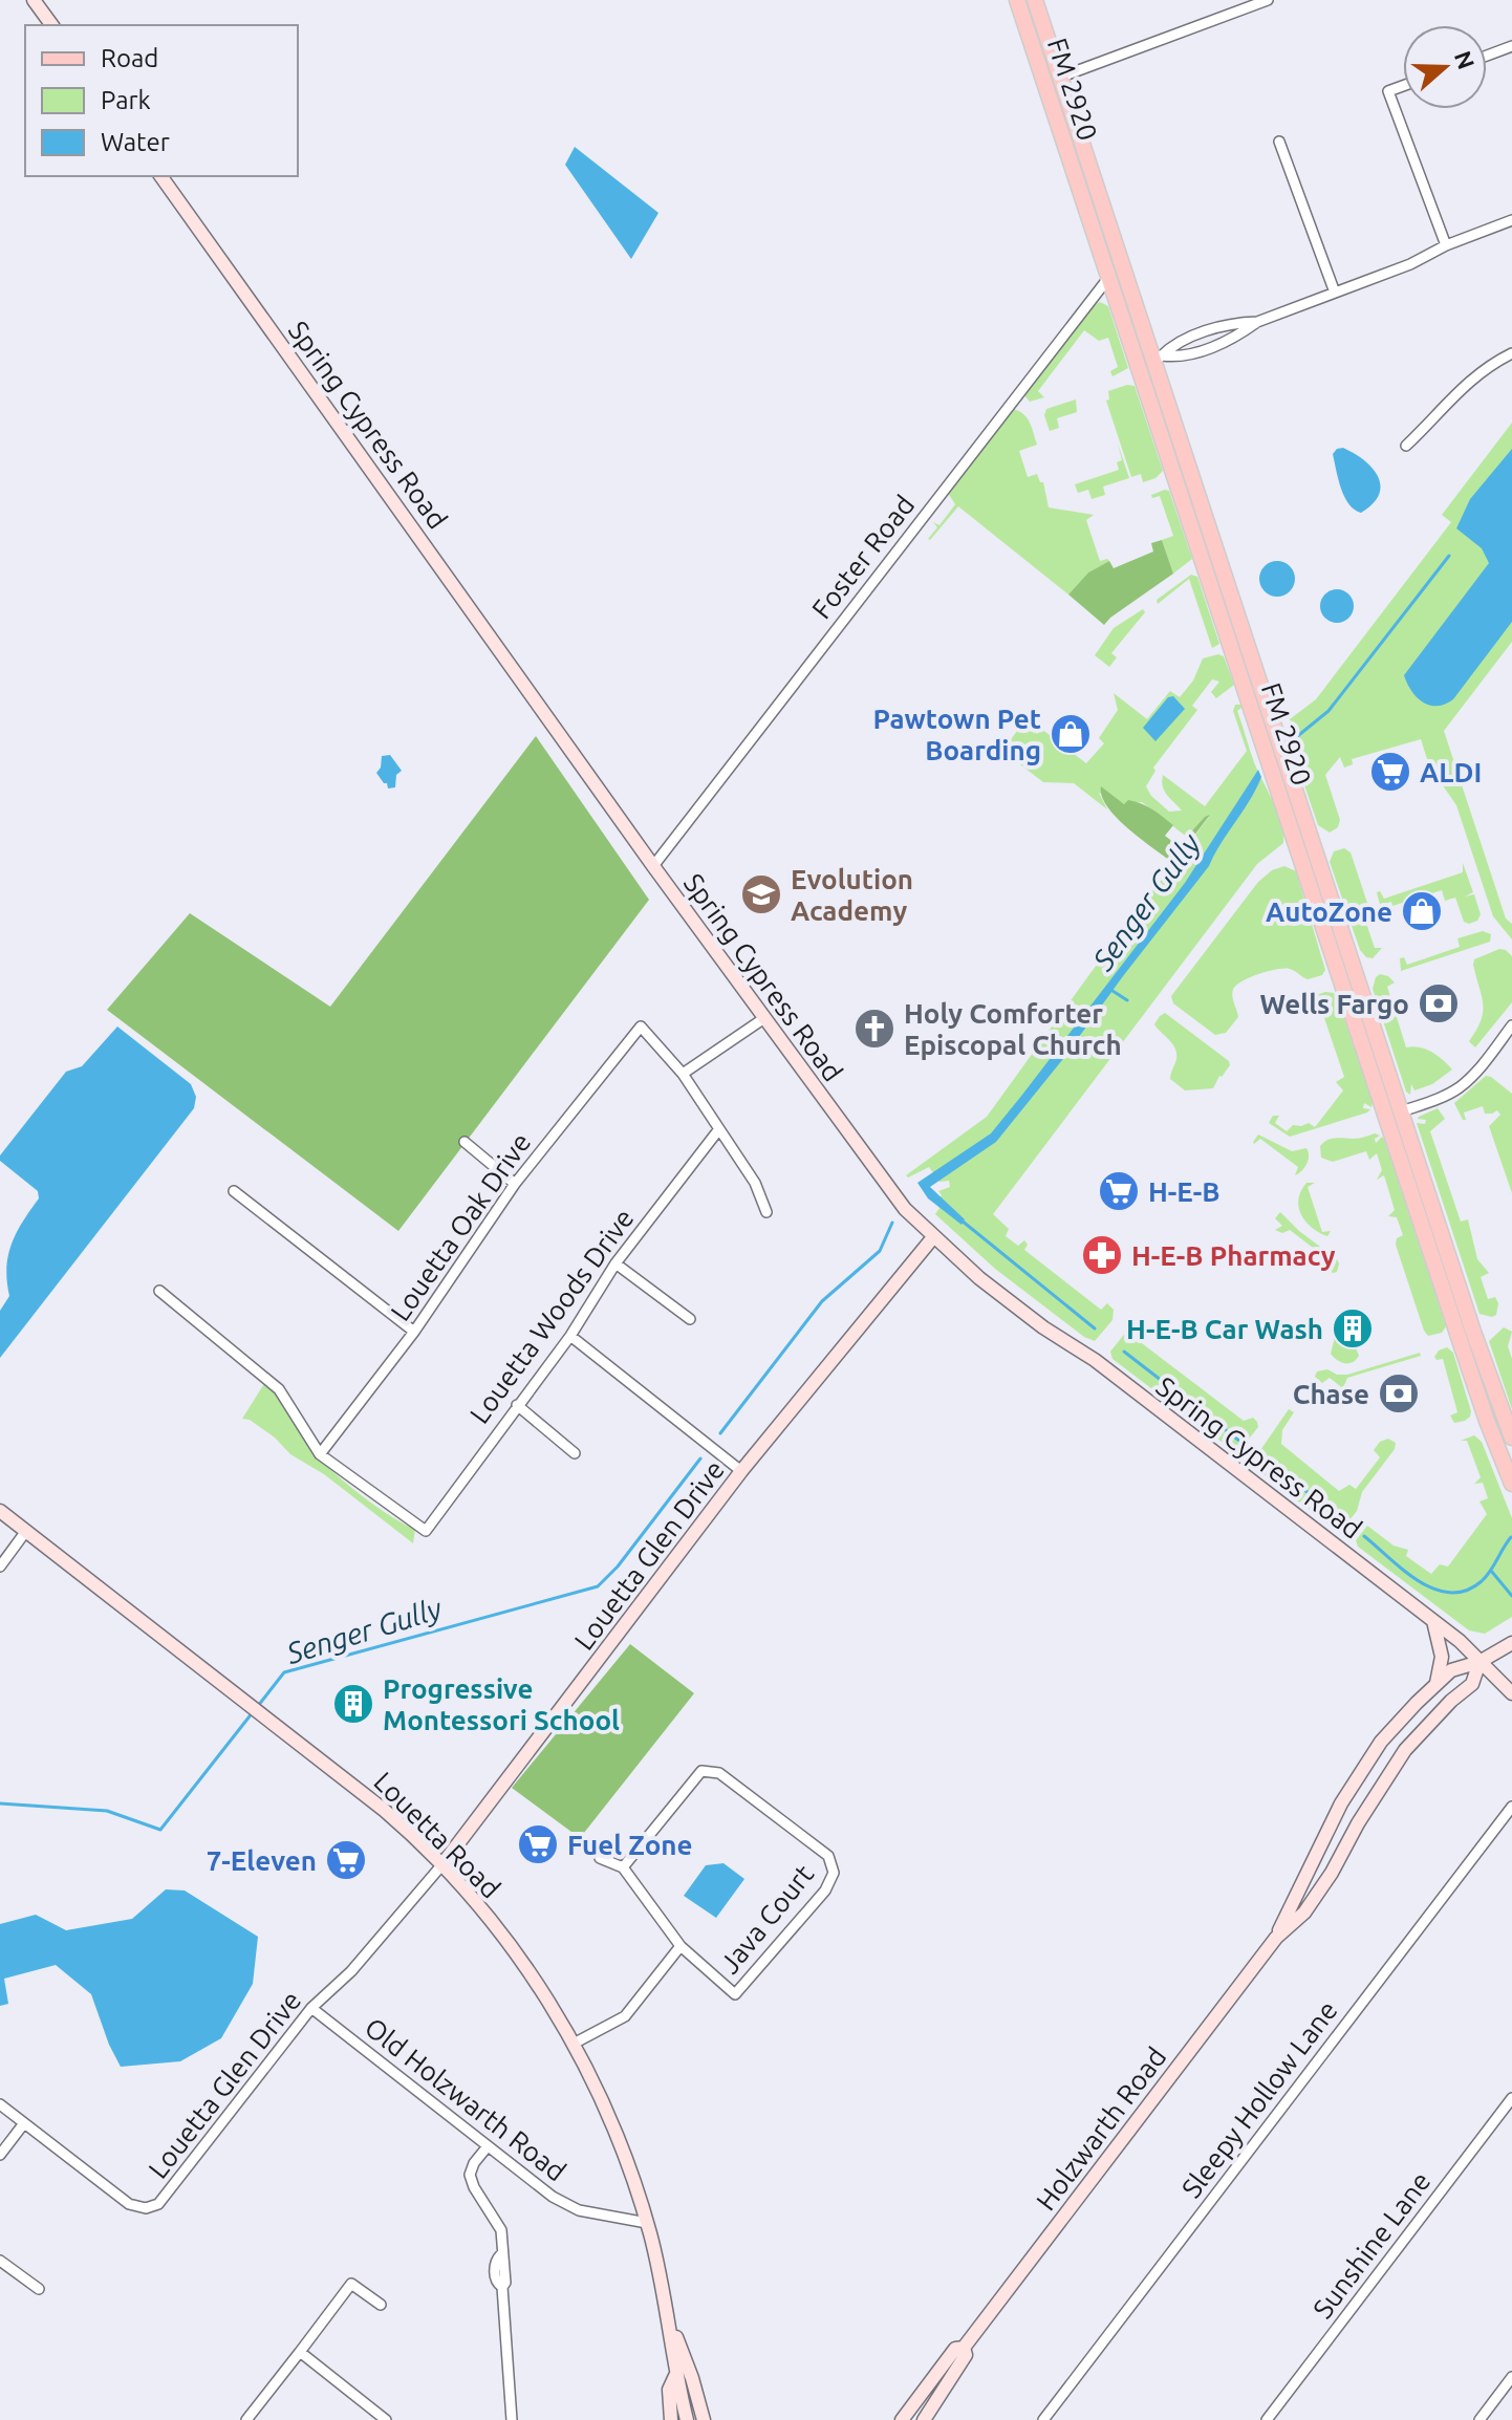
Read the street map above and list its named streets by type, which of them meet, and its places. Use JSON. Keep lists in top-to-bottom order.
{
  "streets": {
    "main road": [
      "FM 2920",
      "Spring Cypress Road",
      "Louetta Glen Drive",
      "Louetta Road",
      "Holzwarth Road"
    ],
    "street": [
      "Foster Road",
      "Louetta Oak Drive",
      "Louetta Woods Drive",
      "Java Court",
      "Old Holzwarth Road",
      "Sleepy Hollow Lane",
      "Sunshine Lane"
    ]
  },
  "crossings": [
    ["FM 2920", "Foster Road"],
    ["Spring Cypress Road", "Foster Road"],
    ["Spring Cypress Road", "Louetta Glen Drive"],
    ["Spring Cypress Road", "Holzwarth Road"],
    ["Louetta Oak Drive", "Louetta Woods Drive"],
    ["Louetta Glen Drive", "Louetta Road"],
    ["Louetta Glen Drive", "Old Holzwarth Road"],
    ["Louetta Road", "Old Holzwarth Road"]
  ],
  "water": ["Senger Gully"],
  "places": {
    "shop": ["Pawtown Pet Boarding", "AutoZone"],
    "supermarket": [
      "ALDI",
      "H-E-B",
      "Fuel Zone",
      "7-Eleven"
    ],
    "school or university": ["Evolution Academy"],
    "bank": ["Wells Fargo", "Chase"],
    "church": ["Holy Comforter Episcopal Church"],
    "pharmacy": ["H-E-B Pharmacy"],
    "building": ["H-E-B Car Wash", "Progressive Montessori School"]
  },
  "legend": ["Road", "Park", "Water"],
  "north": "right"
}
